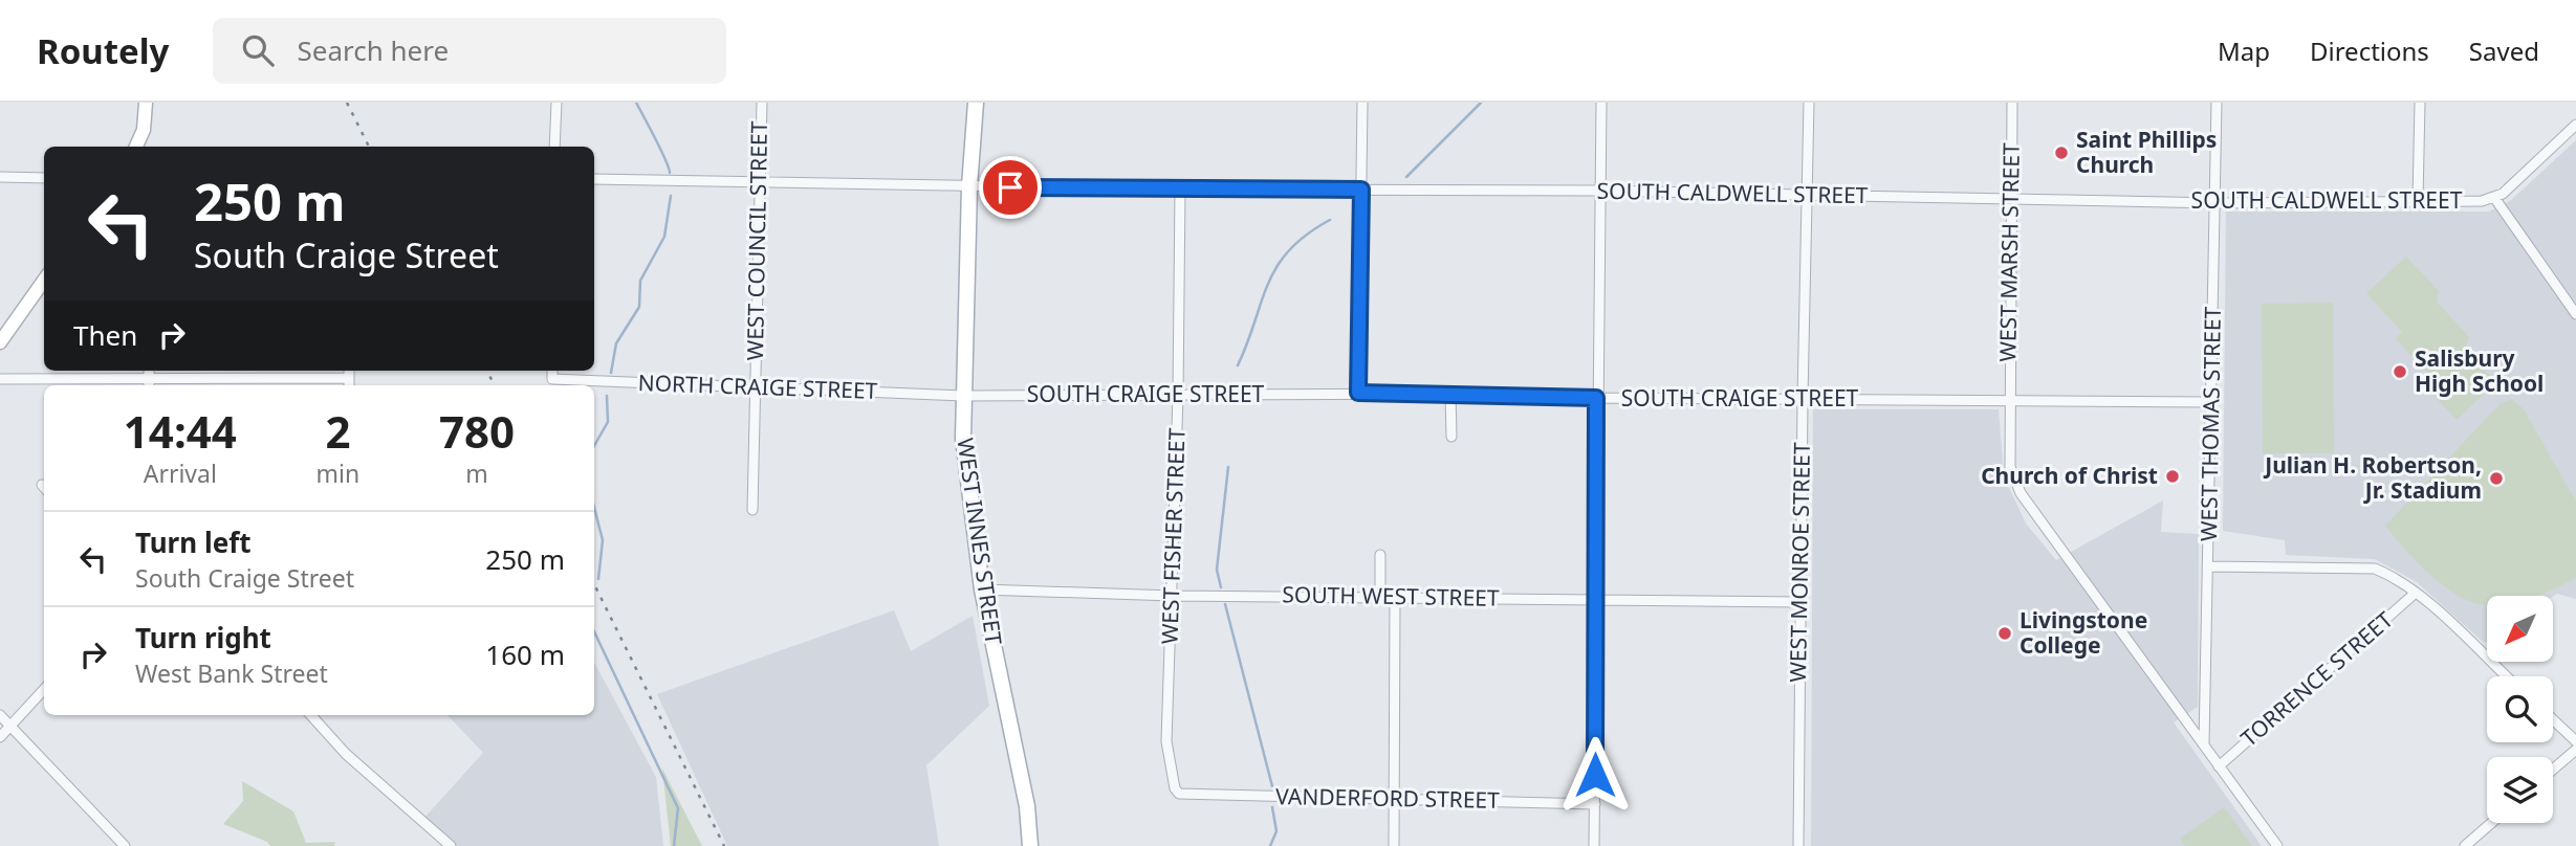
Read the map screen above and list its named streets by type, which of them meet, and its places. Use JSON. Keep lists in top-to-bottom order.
{
  "streets": {
    "main road": ["WEST INNES STREET"],
    "street": [
      "SOUTH CALDWELL STREET",
      "WEST COUNCIL STREET",
      "WEST MARSH STREET",
      "NORTH CRAIGE STREET",
      "SOUTH CRAIGE STREET",
      "WEST THOMAS STREET",
      "WEST FISHER STREET",
      "WEST MONROE STREET",
      "SOUTH WEST STREET",
      "TORRENCE STREET",
      "VANDERFORD STREET"
    ]
  },
  "crossings": [
    ["SOUTH CALDWELL STREET", "WEST COUNCIL STREET"],
    ["SOUTH CALDWELL STREET", "WEST MARSH STREET"],
    ["SOUTH CALDWELL STREET", "WEST THOMAS STREET"],
    ["SOUTH CALDWELL STREET", "WEST FISHER STREET"],
    ["SOUTH CALDWELL STREET", "WEST INNES STREET"],
    ["SOUTH CALDWELL STREET", "WEST MONROE STREET"],
    ["WEST COUNCIL STREET", "NORTH CRAIGE STREET"],
    ["WEST MARSH STREET", "SOUTH CRAIGE STREET"],
    ["WEST MARSH STREET", "WEST THOMAS STREET"],
    ["WEST MARSH STREET", "TORRENCE STREET"],
    ["NORTH CRAIGE STREET", "SOUTH CRAIGE STREET"],
    ["NORTH CRAIGE STREET", "WEST INNES STREET"],
    ["SOUTH CRAIGE STREET", "WEST THOMAS STREET"],
    ["SOUTH CRAIGE STREET", "WEST FISHER STREET"],
    ["SOUTH CRAIGE STREET", "WEST INNES STREET"],
    ["SOUTH CRAIGE STREET", "WEST MONROE STREET"],
    ["WEST FISHER STREET", "SOUTH WEST STREET"],
    ["WEST FISHER STREET", "VANDERFORD STREET"],
    ["WEST INNES STREET", "SOUTH WEST STREET"],
    ["WEST MONROE STREET", "SOUTH WEST STREET"]
  ],
  "places": [
    "Saint Phillips Church",
    "Salisbury High School",
    "Church of Christ",
    "Julian H. Robertson, Jr. Stadium",
    "Livingstone College"
  ],
  "north": "bottom left",
  "page": {
    "header": "Routely",
    "search": "Search here",
    "nav": ["Map", "Directions", "Saved"],
    "turn": ["250 m", "South Craige Street"],
    "then": "Then",
    "eta": [
      "14:44",
      "Arrival",
      "2",
      "min",
      "780",
      "m"
    ],
    "list": [
      {
        "name": "Turn left",
        "note": "South Craige Street",
        "value": "250 m"
      },
      {
        "name": "Turn right",
        "note": "West Bank Street",
        "value": "160 m"
      }
    ]
  }
}
